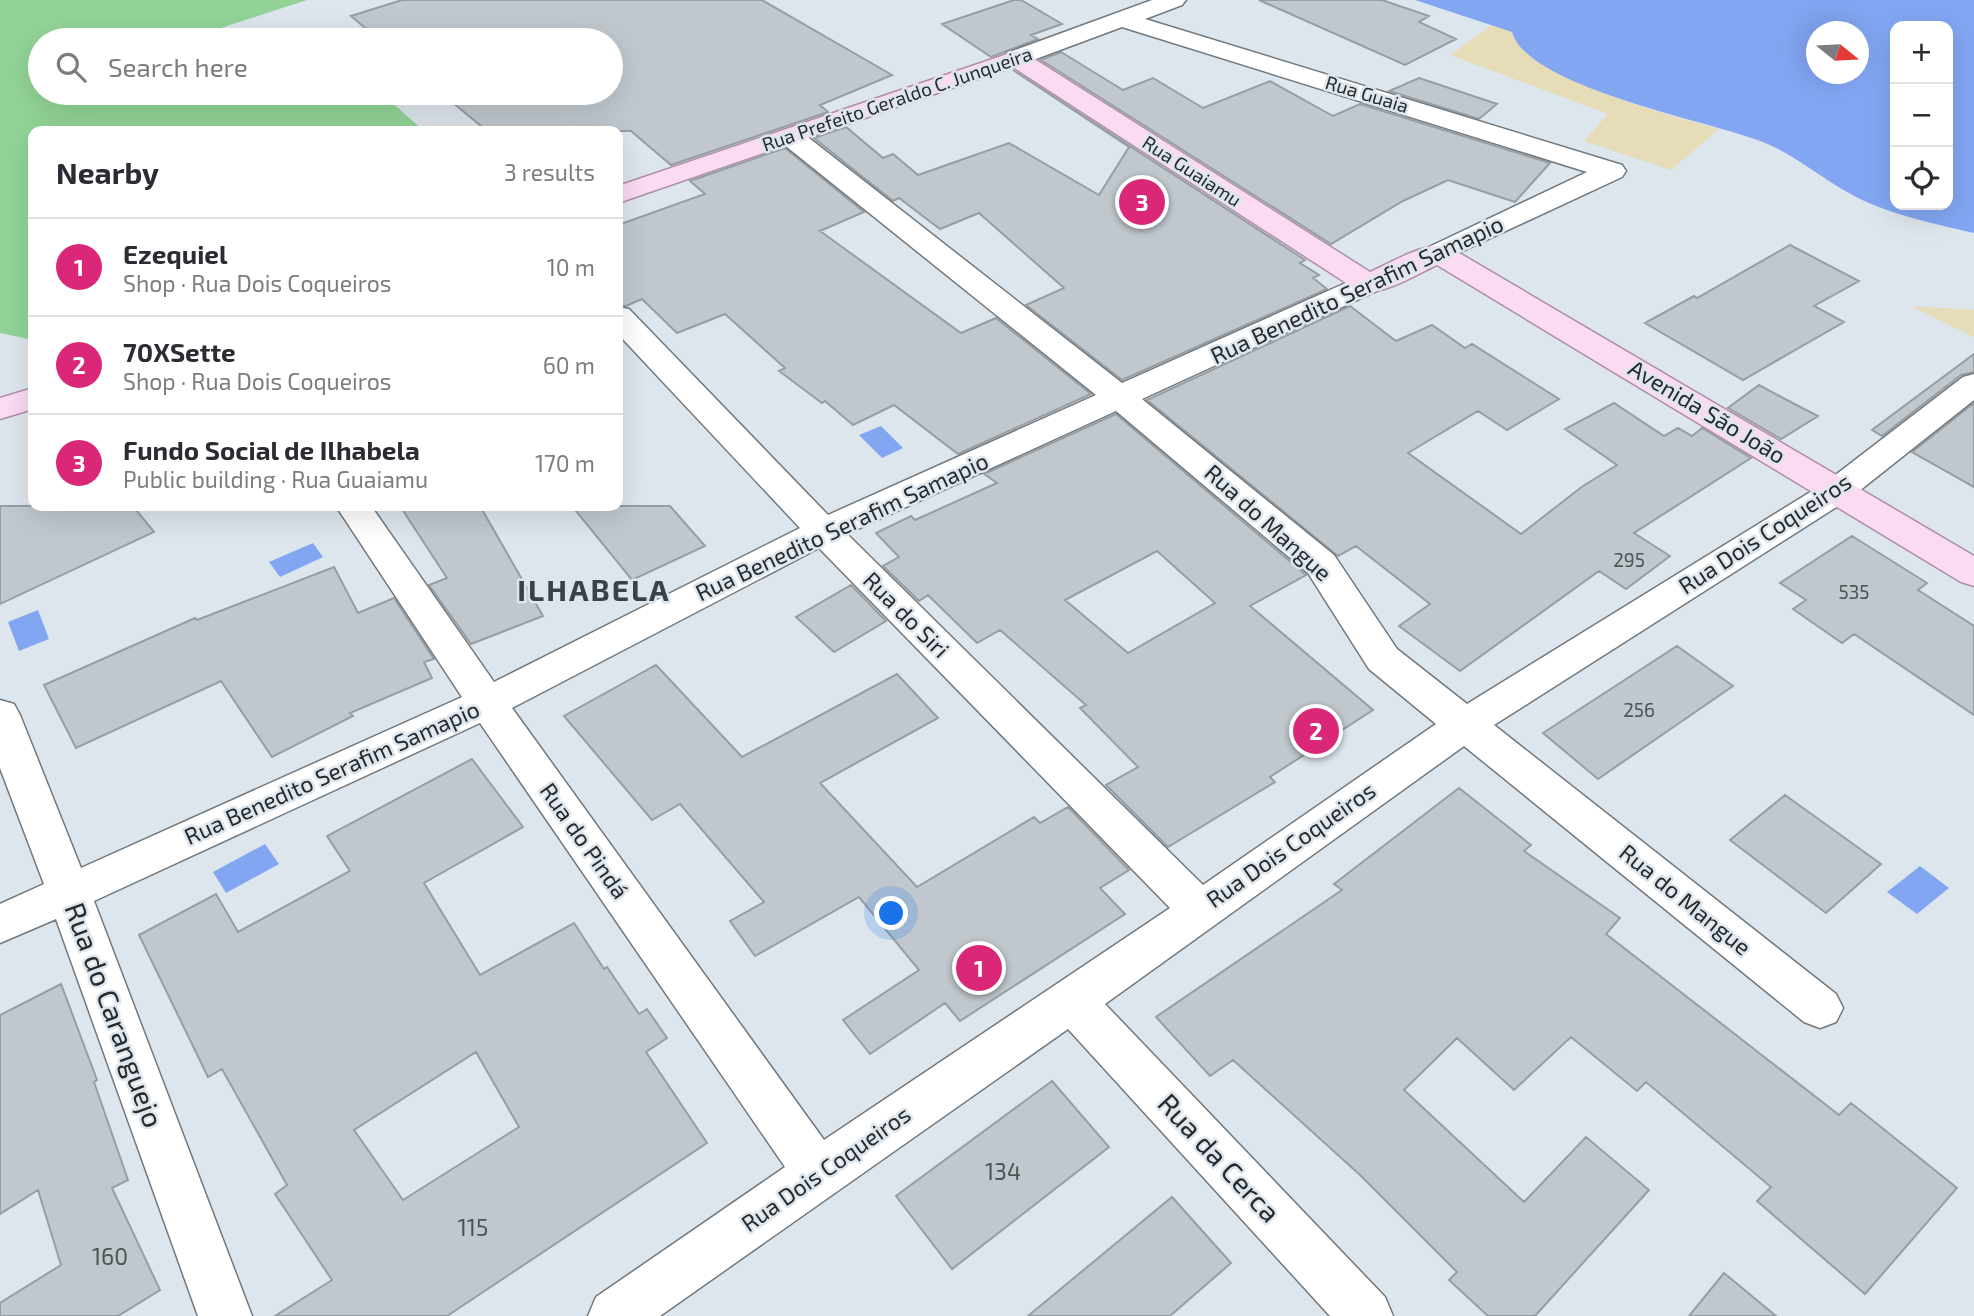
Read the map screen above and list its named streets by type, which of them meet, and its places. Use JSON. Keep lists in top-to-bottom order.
{
  "streets": {
    "main road": [
      "Rua Prefeito Geraldo C. Junqueira",
      "Rua Guaiamu",
      "Rua Benedito Serafim Samapio",
      "Avenida São João"
    ],
    "street": [
      "Rua Guaia",
      "Rua do Mangue",
      "Rua Dois Coqueiros",
      "Rua do Siri",
      "Rua do Pindá",
      "Rua do Caranguejo",
      "Rua da Cerca"
    ]
  },
  "crossings": [
    ["Rua Guaia", "Rua Prefeito Geraldo C. Junqueira"],
    ["Rua Guaia", "Rua Benedito Serafim Samapio"],
    ["Rua Prefeito Geraldo C. Junqueira", "Rua Guaiamu"],
    ["Rua Prefeito Geraldo C. Junqueira", "Rua do Mangue"],
    ["Rua Guaiamu", "Rua Benedito Serafim Samapio"],
    ["Rua Benedito Serafim Samapio", "Avenida São João"],
    ["Rua Benedito Serafim Samapio", "Rua do Mangue"],
    ["Rua Benedito Serafim Samapio", "Rua do Siri"],
    ["Rua Benedito Serafim Samapio", "Rua do Pindá"],
    ["Rua Benedito Serafim Samapio", "Rua do Caranguejo"],
    ["Avenida São João", "Rua Dois Coqueiros"],
    ["Rua do Mangue", "Rua Dois Coqueiros"],
    ["Rua Dois Coqueiros", "Rua do Siri"],
    ["Rua Dois Coqueiros", "Rua do Pindá"],
    ["Rua Dois Coqueiros", "Rua da Cerca"]
  ],
  "districts": ["ILHABELA"],
  "house_numbers": [
    "295",
    "535",
    "256",
    "134",
    "115",
    "160"
  ],
  "north": "right",
  "page": {
    "map_buttons": ["+", "−"],
    "search": "Search here",
    "heading": ["Nearby", "3 results"],
    "pins": ["3", "2", "1"],
    "list": [
      {
        "mark": "1",
        "name": "Ezequiel",
        "note": "Shop · Rua Dois Coqueiros",
        "value": "10 m"
      },
      {
        "mark": "2",
        "name": "70XSette",
        "note": "Shop · Rua Dois Coqueiros",
        "value": "60 m"
      },
      {
        "mark": "3",
        "name": "Fundo Social de Ilhabela",
        "note": "Public building · Rua Guaiamu",
        "value": "170 m"
      }
    ]
  }
}
